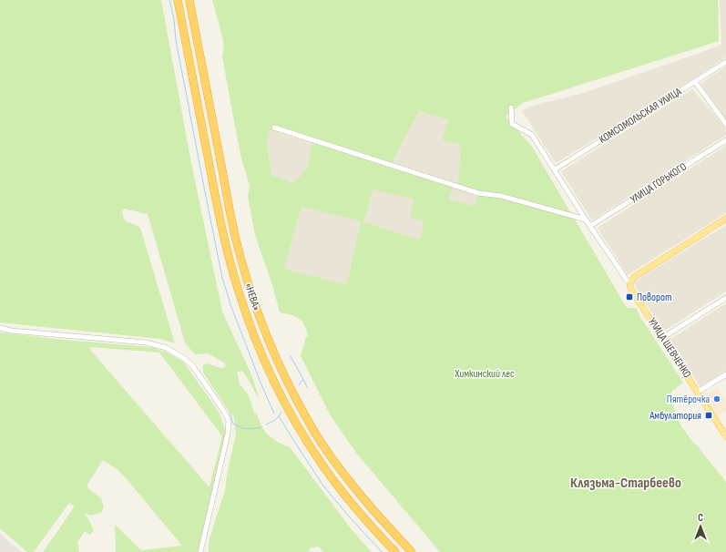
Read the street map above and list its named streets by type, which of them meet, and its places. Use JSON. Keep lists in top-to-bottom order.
{
  "streets": {
    "highway": ["«НЕВА»"],
    "main road": ["УЛИЦА ШЕВЧЕНКО"],
    "street": ["КОМСОМОЛЬСКАЯ УЛИЦА", "УЛИЦА ГОРЬКОГО"]
  },
  "districts": ["Клязьма-Старбеево"],
  "parks": ["Химкинский лес"],
  "places": {
    "transit": ["Поворот", "Амбулатория"],
    "other": ["Пятёрочка"]
  },
  "north": "top"
}
